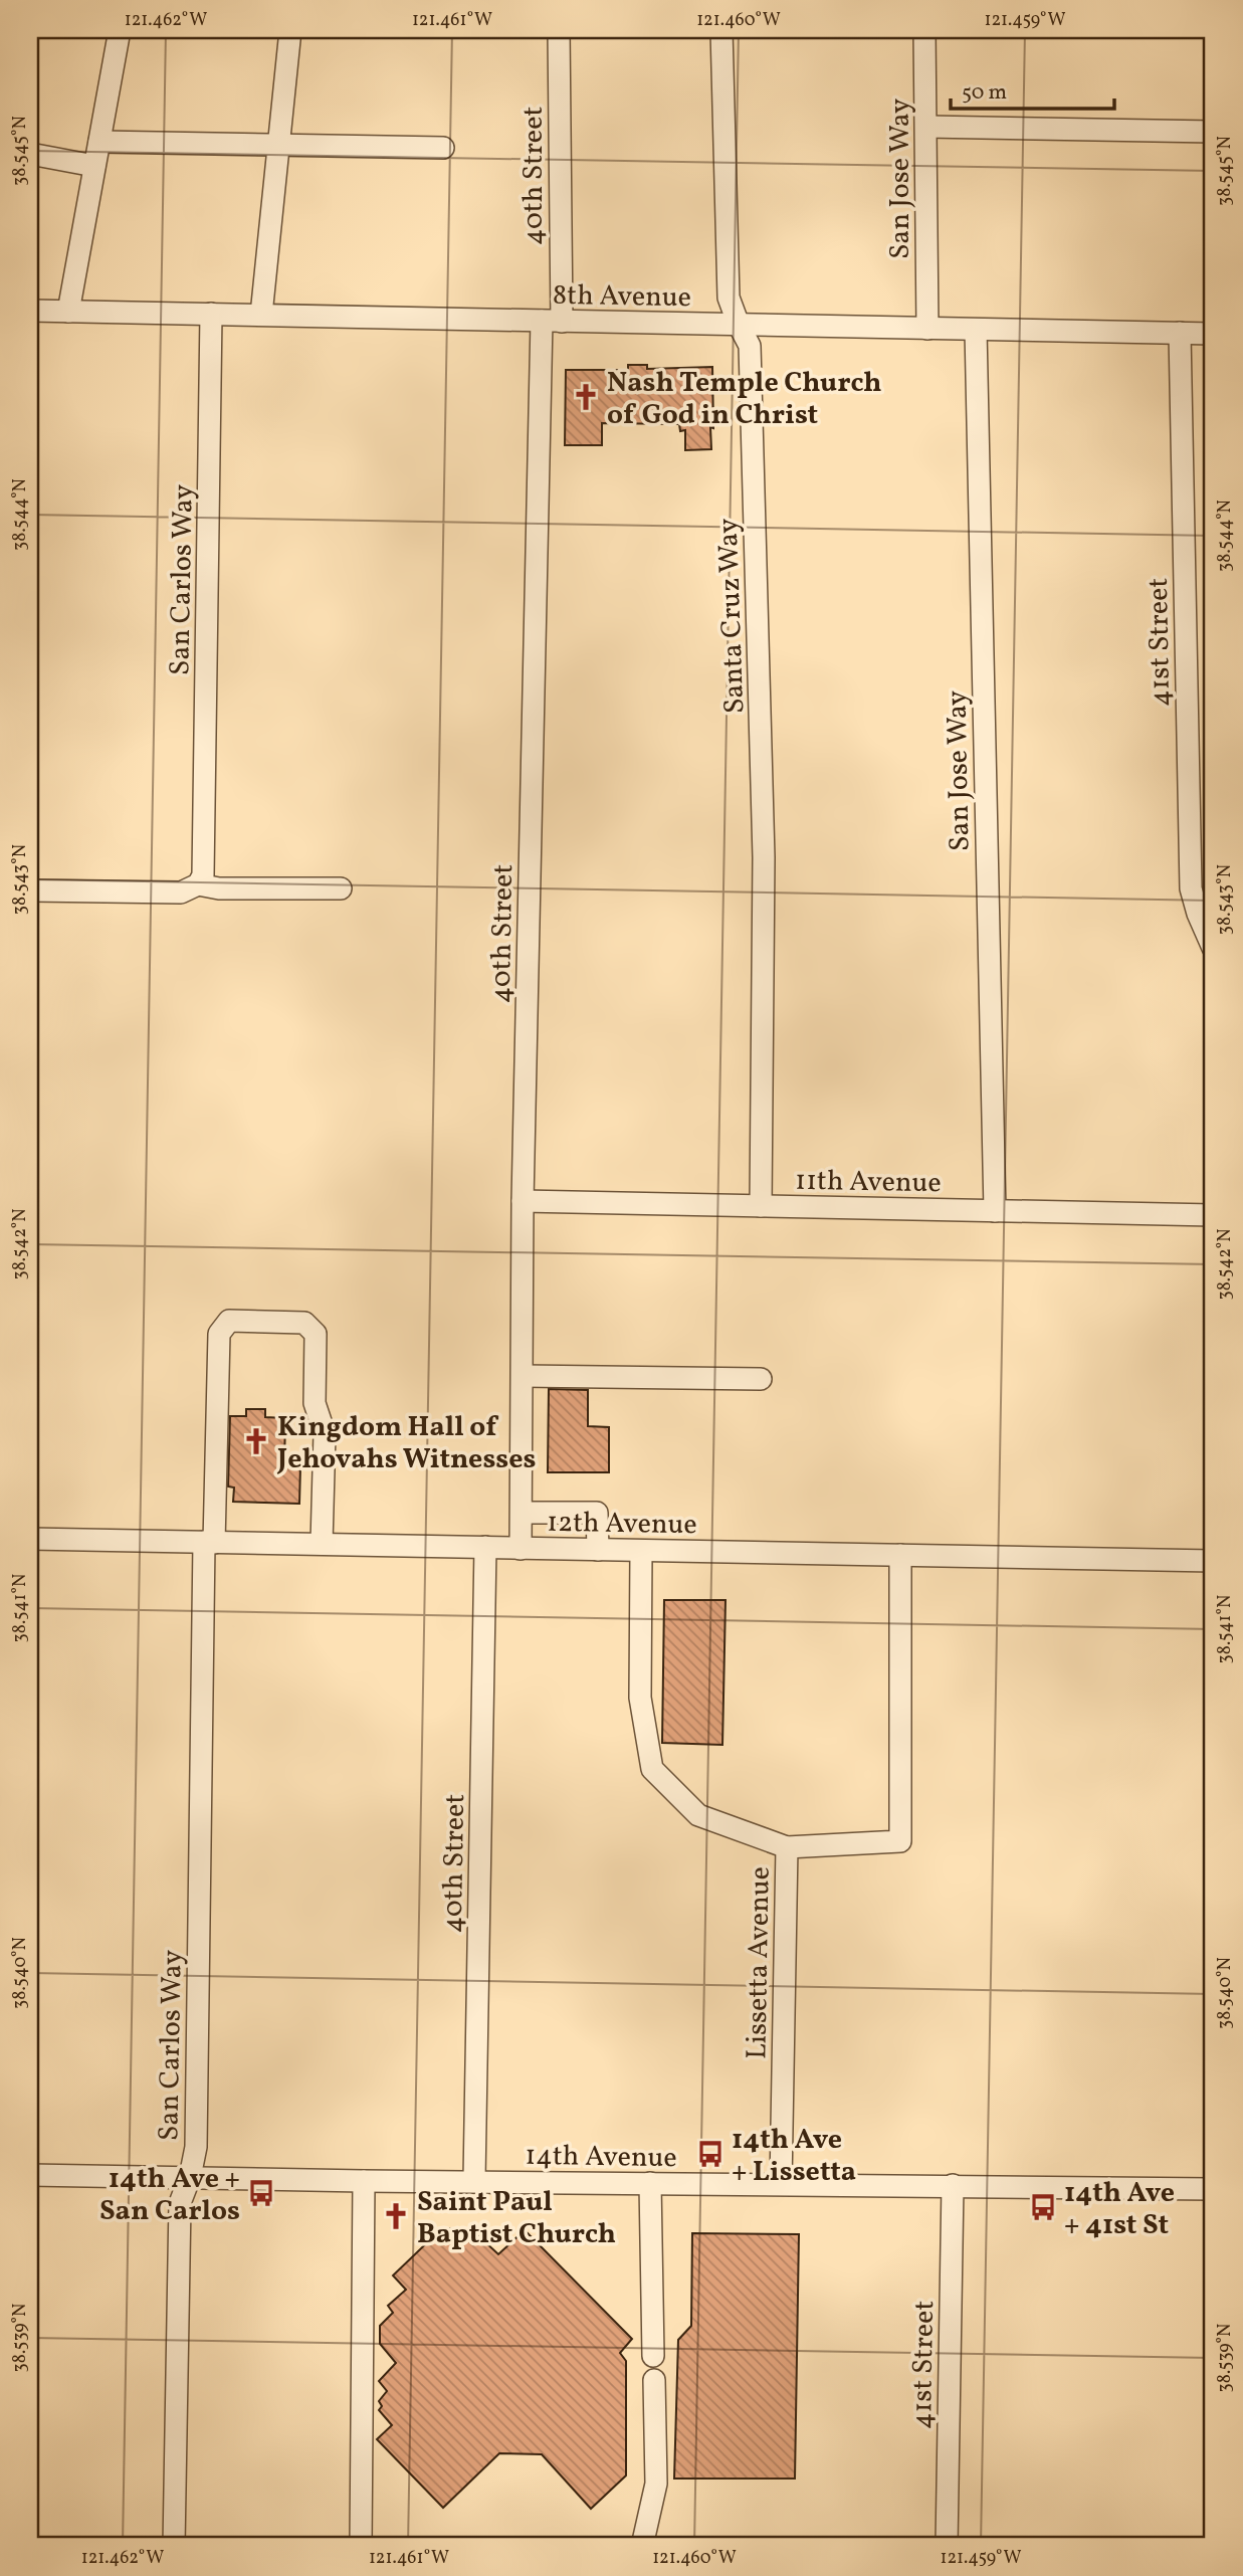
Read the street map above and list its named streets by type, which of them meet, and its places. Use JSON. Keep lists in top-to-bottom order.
{
  "streets": {
    "street": [
      "40th Street",
      "San Jose Way",
      "8th Avenue",
      "San Carlos Way",
      "Santa Cruz Way",
      "41st Street",
      "11th Avenue",
      "12th Avenue",
      "Lissetta Avenue",
      "14th Avenue"
    ]
  },
  "crossings": [
    ["40th Street", "8th Avenue"],
    ["40th Street", "11th Avenue"],
    ["40th Street", "12th Avenue"],
    ["40th Street", "14th Avenue"],
    ["San Jose Way", "8th Avenue"],
    ["San Jose Way", "11th Avenue"],
    ["8th Avenue", "San Carlos Way"],
    ["8th Avenue", "Santa Cruz Way"],
    ["8th Avenue", "41st Street"],
    ["San Carlos Way", "12th Avenue"],
    ["San Carlos Way", "14th Avenue"],
    ["Santa Cruz Way", "11th Avenue"],
    ["41st Street", "14th Avenue"],
    ["12th Avenue", "Lissetta Avenue"],
    ["Lissetta Avenue", "14th Avenue"]
  ],
  "places": {
    "church": ["Nash Temple Church of God in Christ", "Kingdom Hall of Jehovahs Witnesses", "Saint Paul Baptist Church"],
    "bus stop": ["14th Ave + Lissetta", "14th Ave + San Carlos", "14th Ave + 41st St"]
  },
  "scale_bar": "50 m",
  "coordinates": [
    "121.462°W",
    "121.461°W",
    "121.460°W",
    "121.459°W",
    "38.545°N",
    "38.544°N",
    "38.543°N",
    "38.542°N",
    "38.541°N",
    "38.540°N",
    "38.539°N"
  ]
}
